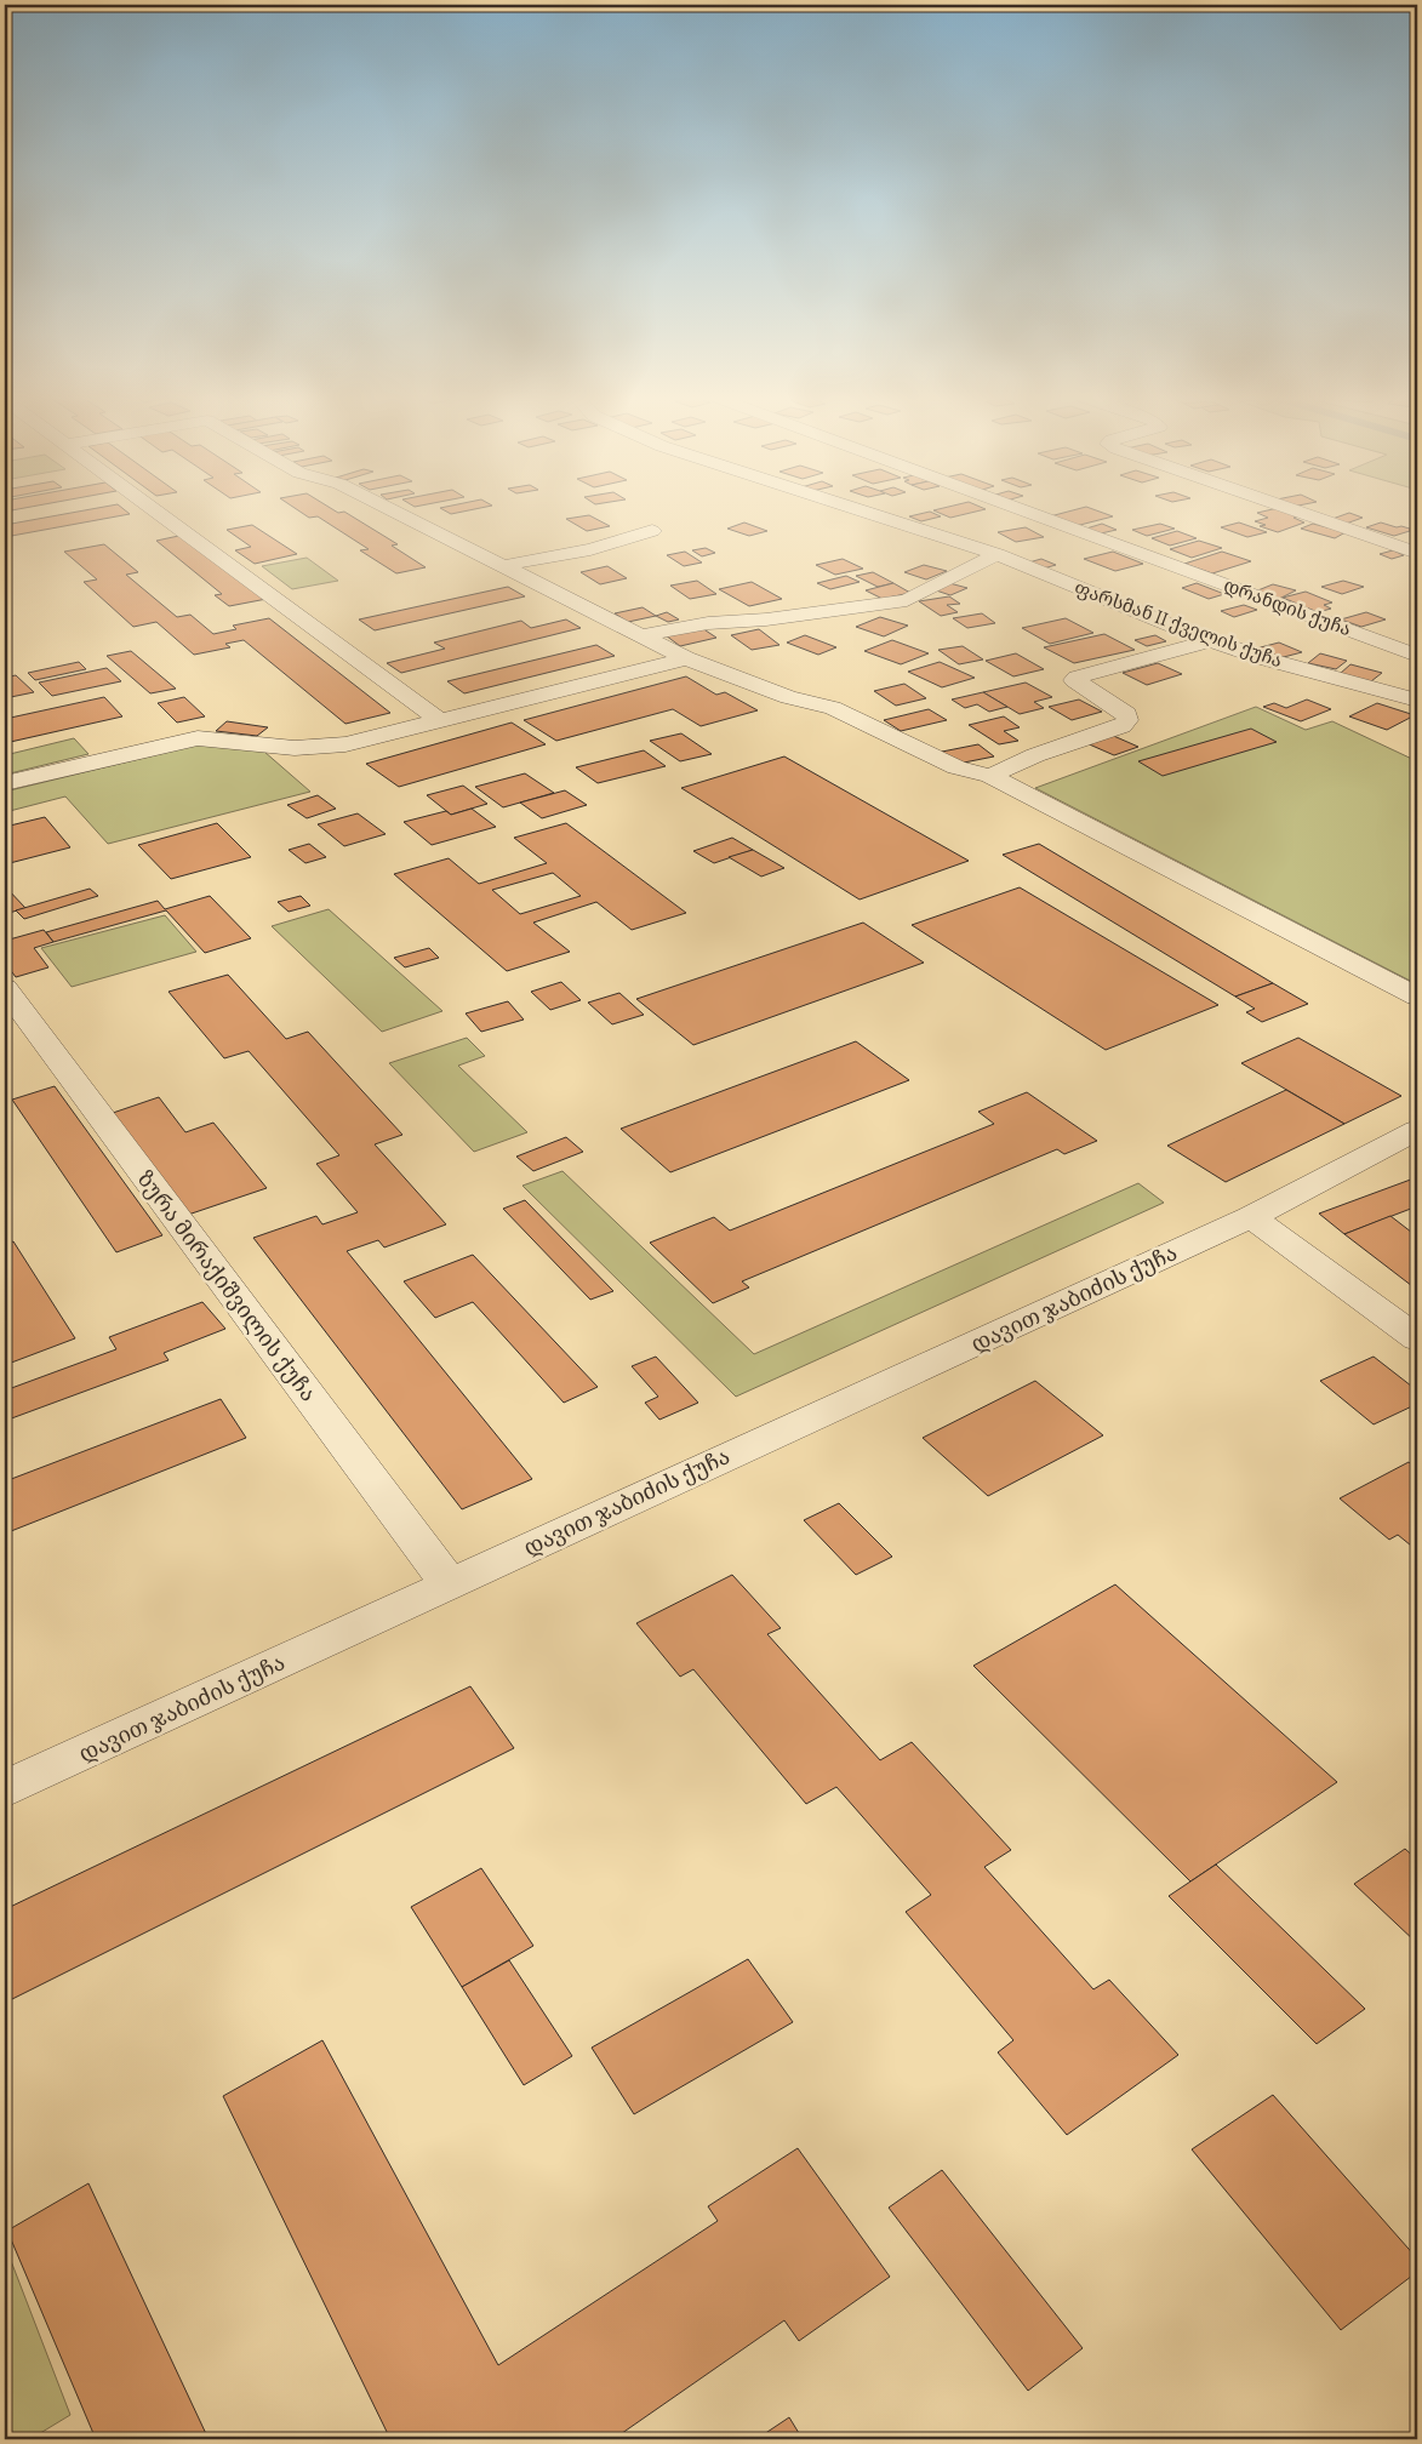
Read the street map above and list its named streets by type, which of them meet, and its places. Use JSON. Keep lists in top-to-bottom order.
{
  "streets": {
    "street": [
      "დრანდის ქუჩა",
      "ფარსმან II ქველის ქუჩა",
      "ზურა მირაქიშვილის ქუჩა",
      "დავით ჯაბიძის ქუჩა"
    ]
  },
  "crossings": [
    ["ზურა მირაქიშვილის ქუჩა", "დავით ჯაბიძის ქუჩა"]
  ]
}
